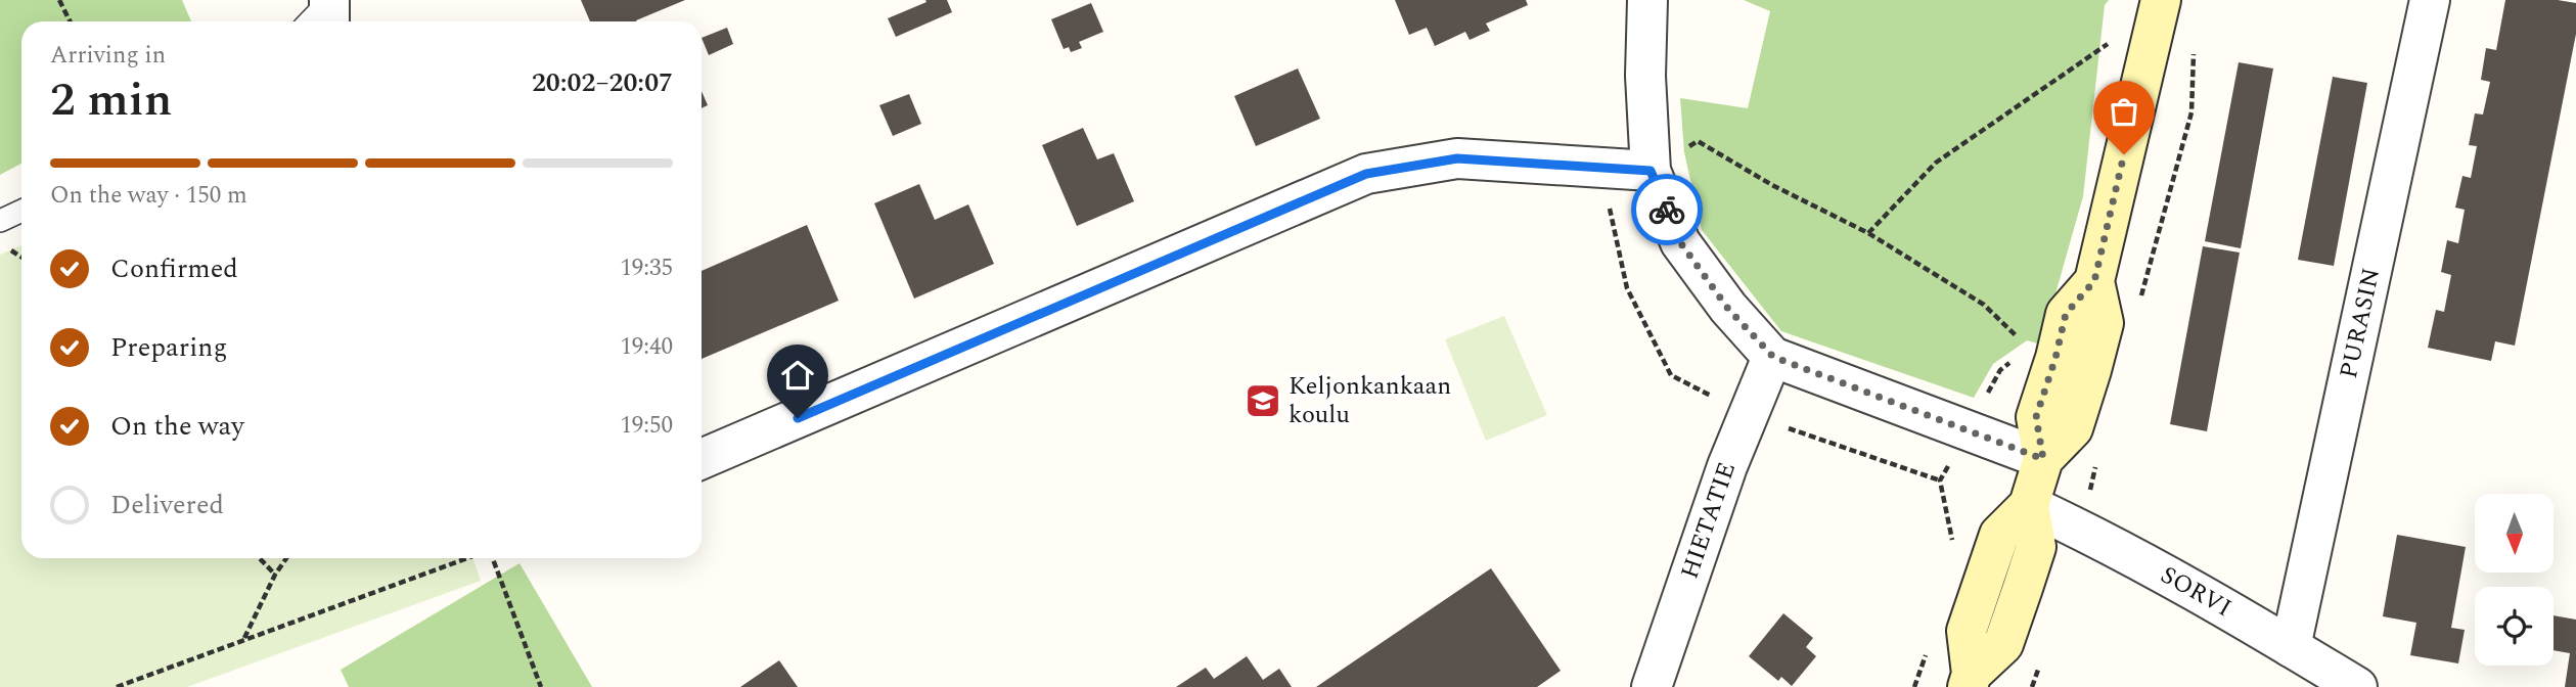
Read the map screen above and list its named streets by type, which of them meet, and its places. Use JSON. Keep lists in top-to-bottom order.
{
  "streets": {
    "street": ["PURASIN", "HIETATIE", "SORVI"]
  },
  "crossings": [
    ["PURASIN", "SORVI"]
  ],
  "places": {
    "school or university": ["Keljonkankaan koulu"]
  },
  "north": "bottom",
  "page": {
    "heading": ["2 min", "Arriving in", "20:02–20:07"],
    "bar": "On the way · 150 m",
    "list": [
      ["Confirmed", "19:35"],
      ["Preparing", "19:40"],
      ["On the way", "19:50"],
      "Delivered"
    ]
  }
}
